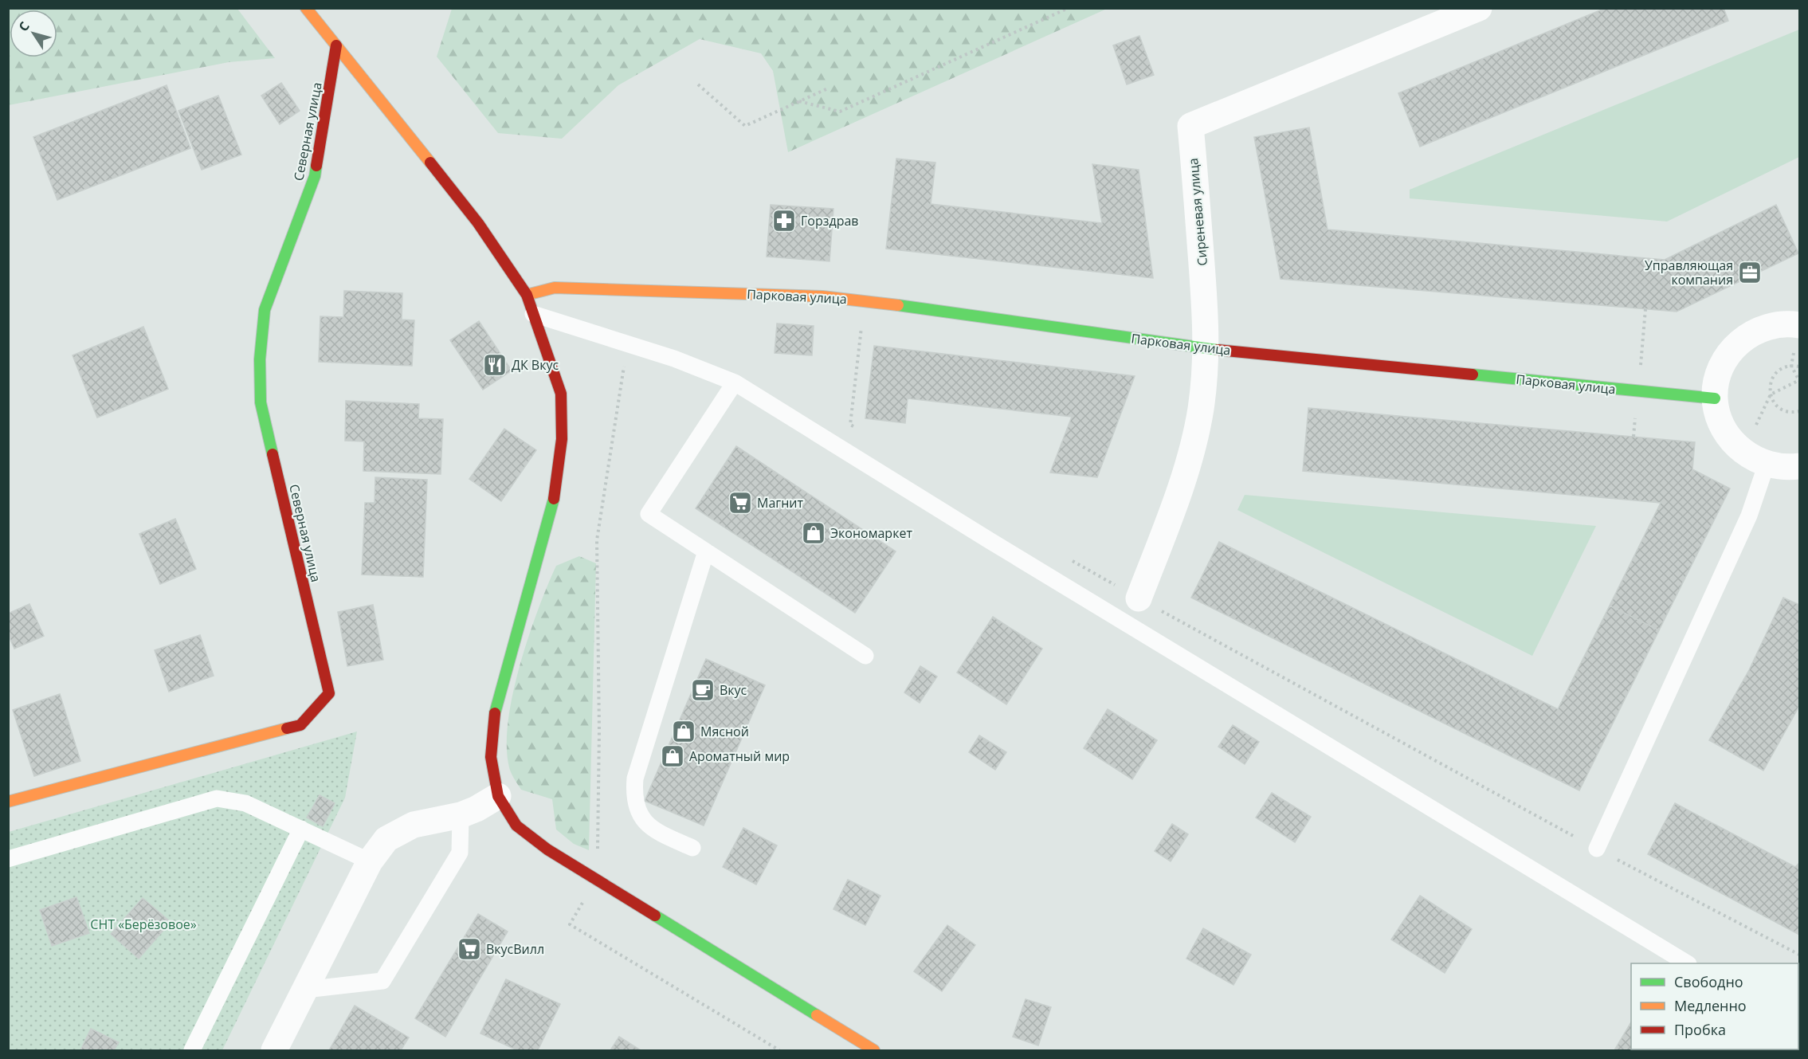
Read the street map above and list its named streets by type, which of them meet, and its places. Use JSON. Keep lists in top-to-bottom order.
{
  "streets": {
    "street": ["Северная улица", "Сиреневая улица", "Парковая улица"]
  },
  "crossings": [
    ["Сиреневая улица", "Парковая улица"]
  ],
  "parks": ["СНТ «Берёзовое»"],
  "places": {
    "pharmacy": ["Горздрав"],
    "office": ["Управляющая компания"],
    "restaurant": ["ДК Вкус"],
    "supermarket": ["Магнит", "ВкусВилл"],
    "shop": ["Экономаркет", "Мясной", "Ароматный мир"],
    "cafe": ["Вкус"]
  },
  "legend": ["Свободно", "Медленно", "Пробка"],
  "north": "top left"
}
